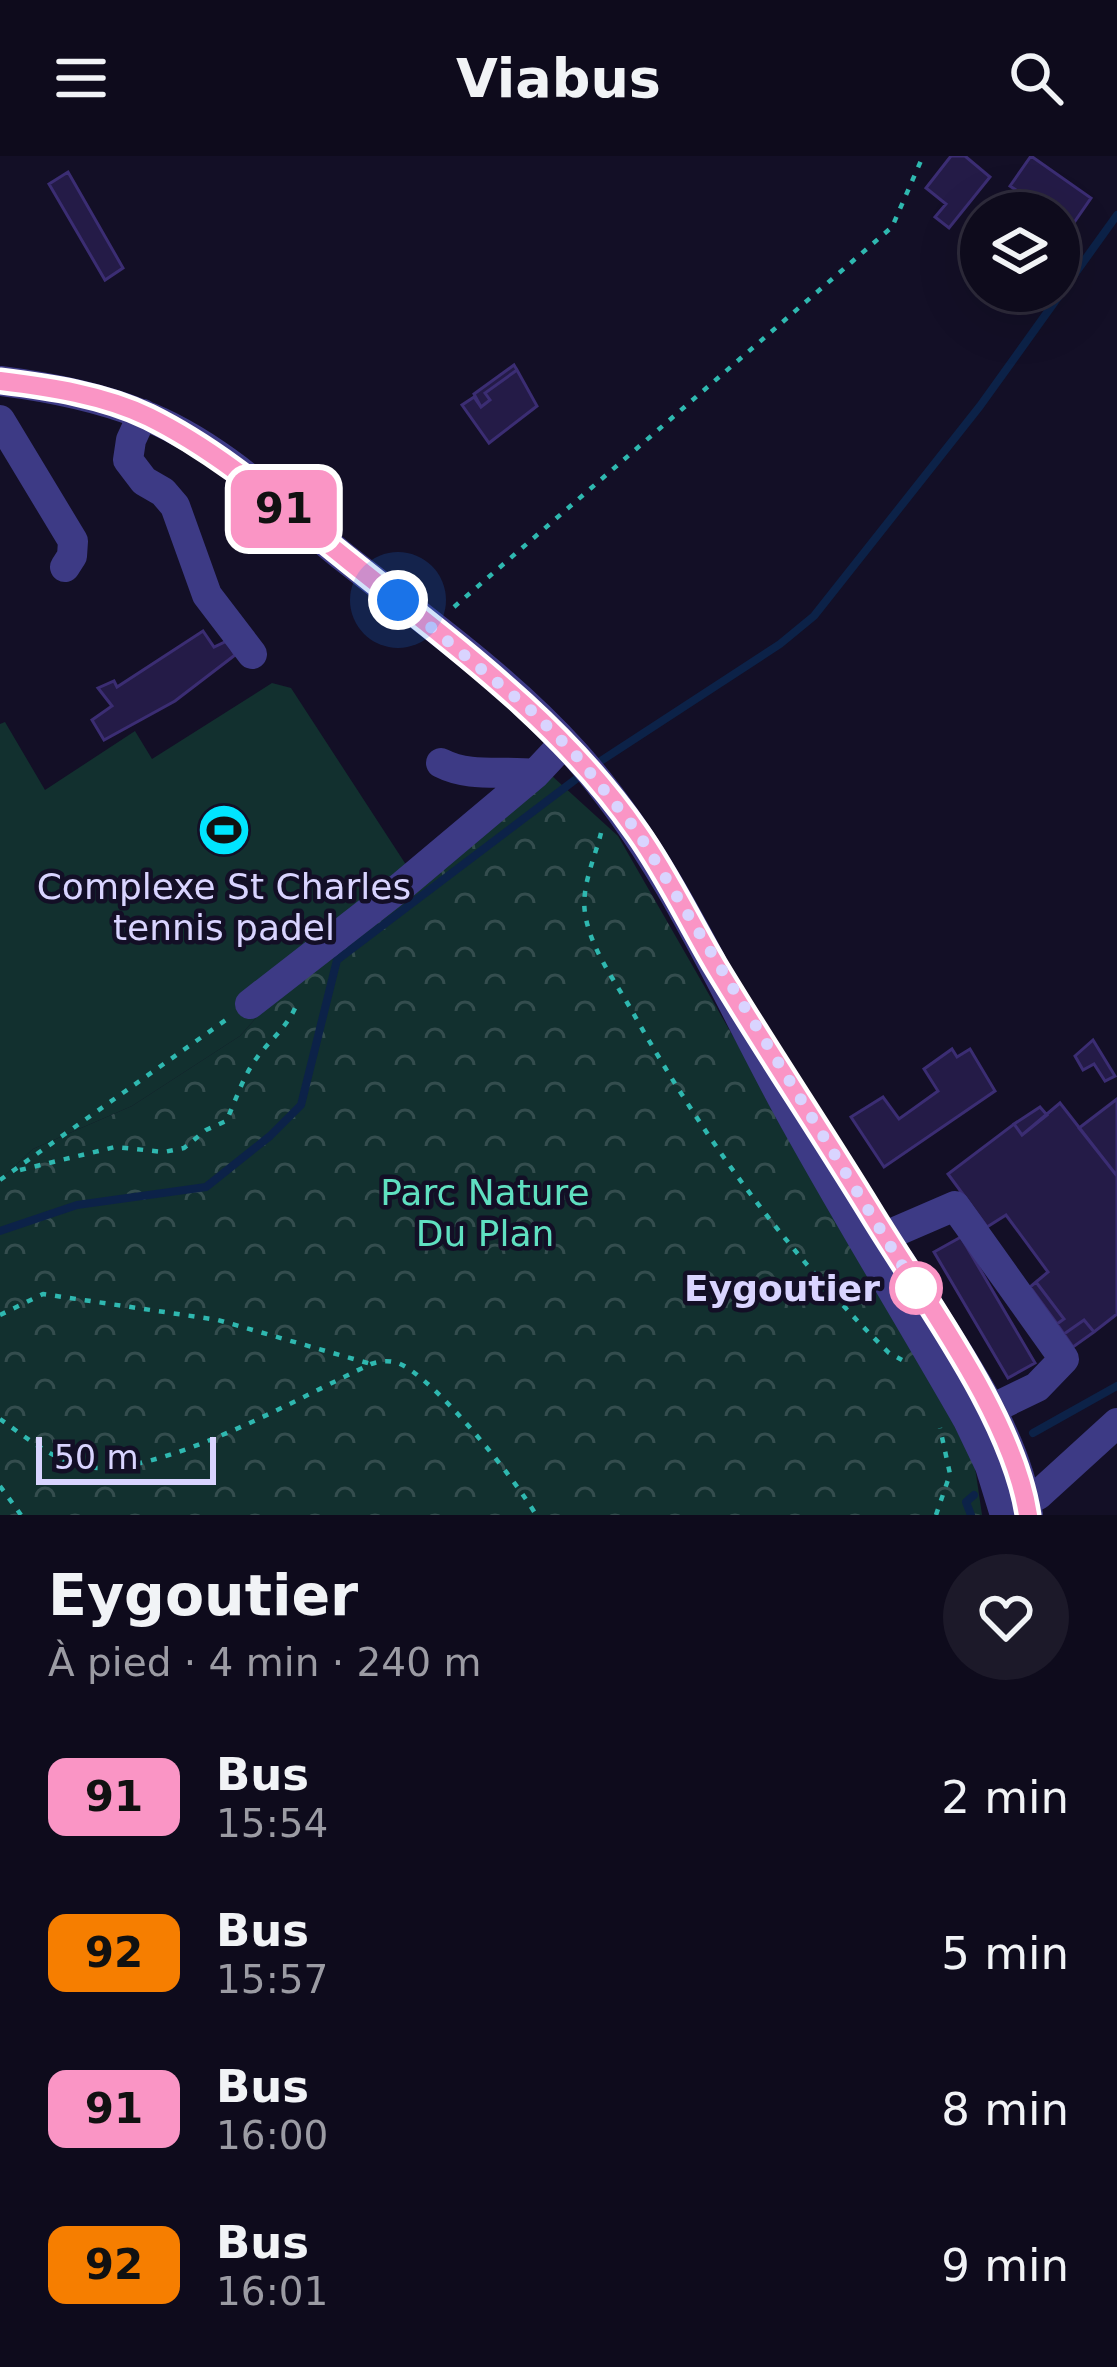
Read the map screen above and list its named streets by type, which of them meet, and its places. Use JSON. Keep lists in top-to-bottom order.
{
  "parks": ["Parc Nature Du Plan"],
  "places": {
    "sports": ["Complexe St Charles tennis padel"],
    "other": ["Eygoutier"]
  },
  "lines": ["bus line 91"],
  "scale_bar": "50 m",
  "page": {
    "header": "Viabus",
    "on_map": "91",
    "scale": "50 m",
    "heading": ["Eygoutier", "À pied · 4 min · 240 m"],
    "list": [
      {
        "mark": "91",
        "name": "Bus",
        "note": "15:54",
        "value": "2 min"
      },
      {
        "mark": "92",
        "name": "Bus",
        "note": "15:57",
        "value": "5 min"
      },
      {
        "mark": "91",
        "name": "Bus",
        "note": "16:00",
        "value": "8 min"
      },
      {
        "mark": "92",
        "name": "Bus",
        "note": "16:01",
        "value": "9 min"
      }
    ]
  }
}
